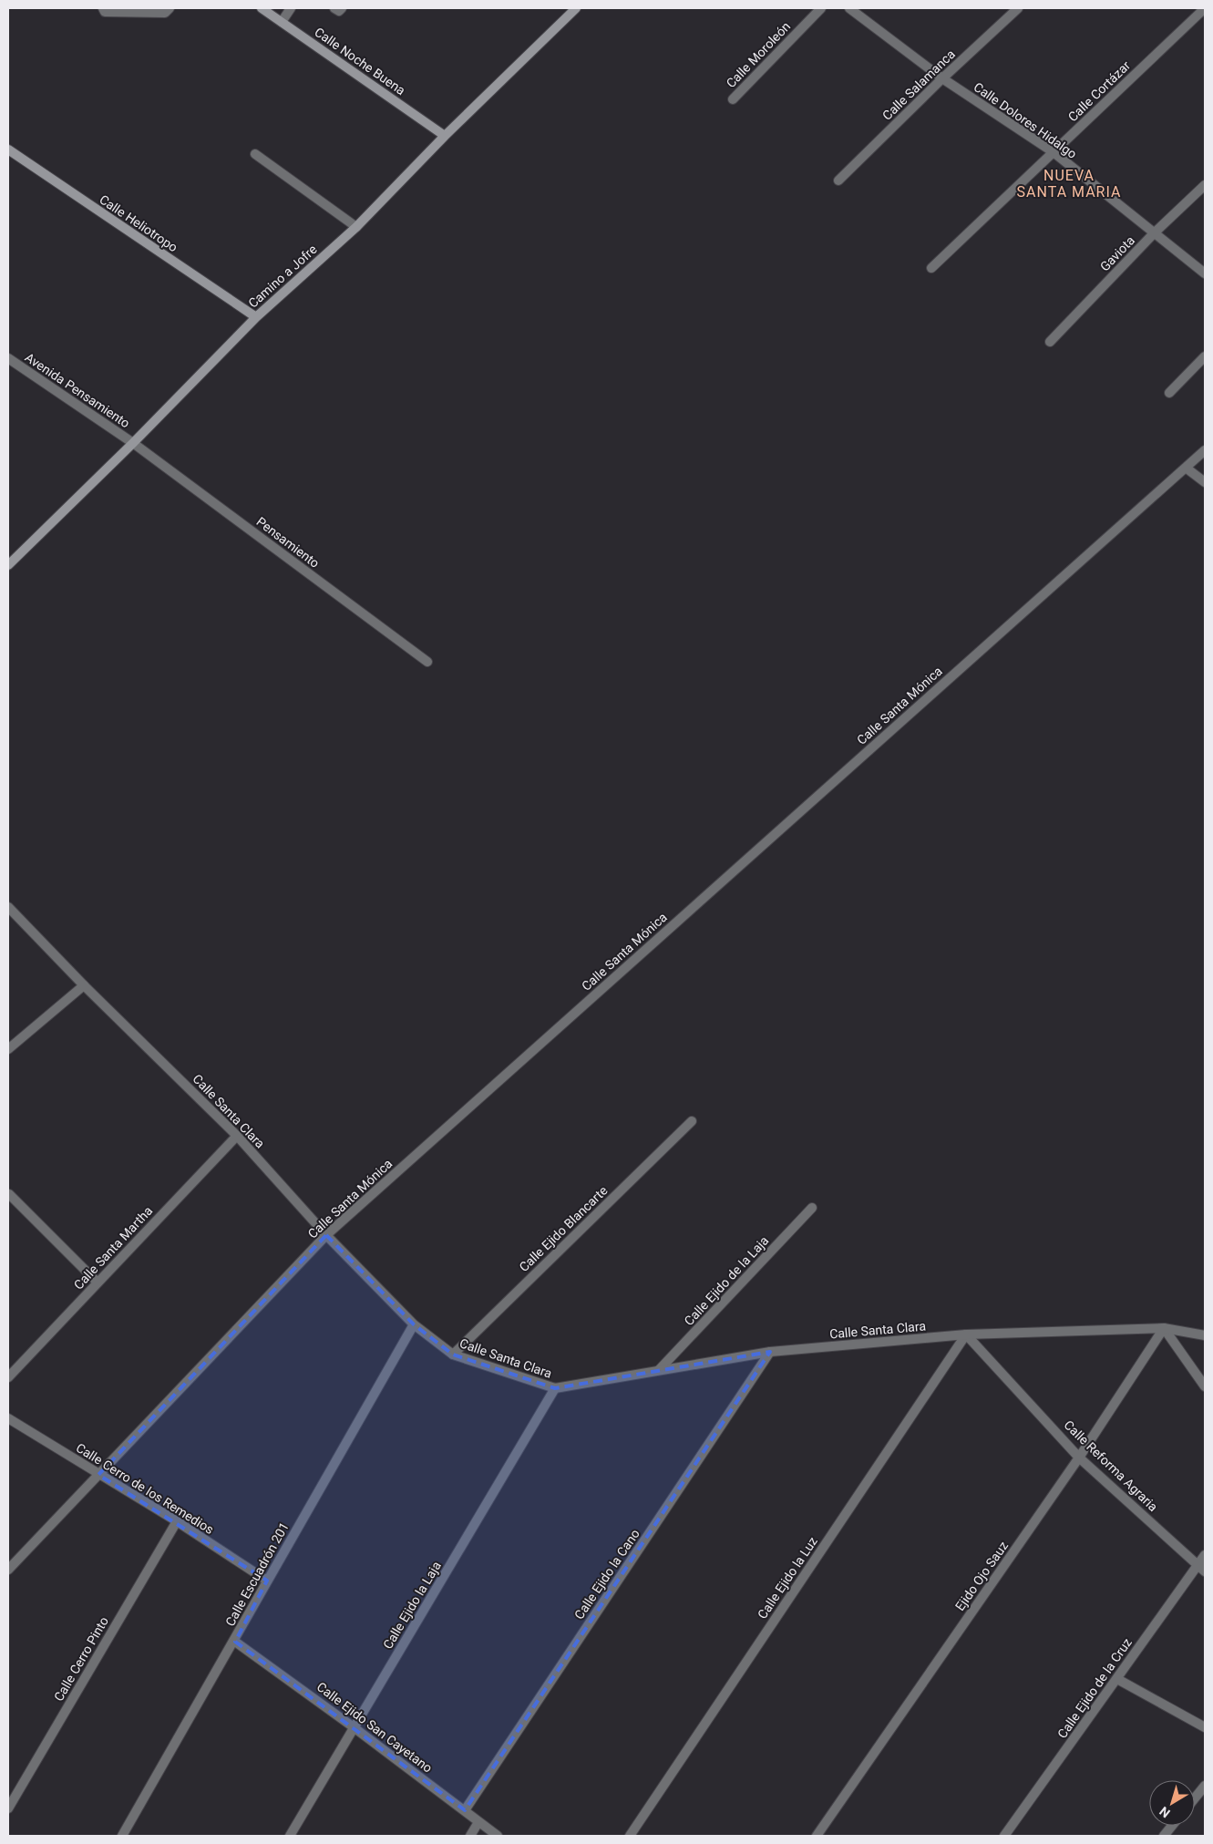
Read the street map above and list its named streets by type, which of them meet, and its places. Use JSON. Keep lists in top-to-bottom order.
{
  "streets": {
    "main road": ["Calle Noche Buena", "Calle Heliotropo", "Camino a Jofre"],
    "street": [
      "Calle Moroleón",
      "Calle Salamanca",
      "Calle Cortázar",
      "Calle Dolores Hidalgo",
      "Gaviota",
      "Avenida Pensamiento",
      "Pensamiento",
      "Calle Santa Mónica",
      "Calle Santa Clara",
      "Calle Ejido Blancarte",
      "Calle Santa Martha",
      "Calle Ejido de la Laja",
      "Calle Reforma Agraria",
      "Calle Cerro de los Remedios",
      "Calle Escuadrón 201",
      "Calle Ejido la Cano",
      "Ejido Ojo Sauz",
      "Calle Ejido la Luz",
      "Calle Ejido la Laja",
      "Calle Cerro Pinto",
      "Calle Ejido de la Cruz",
      "Calle Ejido San Cayetano"
    ]
  },
  "crossings": [
    ["Calle Noche Buena", "Camino a Jofre"],
    ["Calle Salamanca", "Calle Dolores Hidalgo"],
    ["Calle Cortázar", "Calle Dolores Hidalgo"],
    ["Calle Dolores Hidalgo", "Gaviota"],
    ["Calle Heliotropo", "Camino a Jofre"],
    ["Camino a Jofre", "Avenida Pensamiento"],
    ["Camino a Jofre", "Pensamiento"],
    ["Avenida Pensamiento", "Pensamiento"],
    ["Calle Santa Mónica", "Calle Santa Clara"],
    ["Calle Santa Mónica", "Calle Cerro de los Remedios"],
    ["Calle Santa Clara", "Calle Ejido Blancarte"],
    ["Calle Santa Clara", "Calle Santa Martha"],
    ["Calle Santa Clara", "Calle Ejido de la Laja"],
    ["Calle Santa Clara", "Calle Reforma Agraria"],
    ["Calle Santa Clara", "Calle Escuadrón 201"],
    ["Calle Santa Clara", "Calle Ejido la Cano"],
    ["Calle Santa Clara", "Ejido Ojo Sauz"],
    ["Calle Santa Clara", "Calle Ejido la Luz"],
    ["Calle Santa Clara", "Calle Ejido la Laja"],
    ["Calle Reforma Agraria", "Ejido Ojo Sauz"],
    ["Calle Reforma Agraria", "Calle Ejido la Luz"],
    ["Calle Reforma Agraria", "Calle Ejido de la Cruz"],
    ["Calle Cerro de los Remedios", "Calle Escuadrón 201"],
    ["Calle Cerro de los Remedios", "Calle Cerro Pinto"],
    ["Calle Escuadrón 201", "Calle Ejido San Cayetano"],
    ["Calle Ejido la Cano", "Calle Ejido San Cayetano"],
    ["Calle Ejido la Laja", "Calle Ejido San Cayetano"]
  ],
  "districts": ["NUEVA SANTA MARIA"],
  "north": "bottom left"
}
